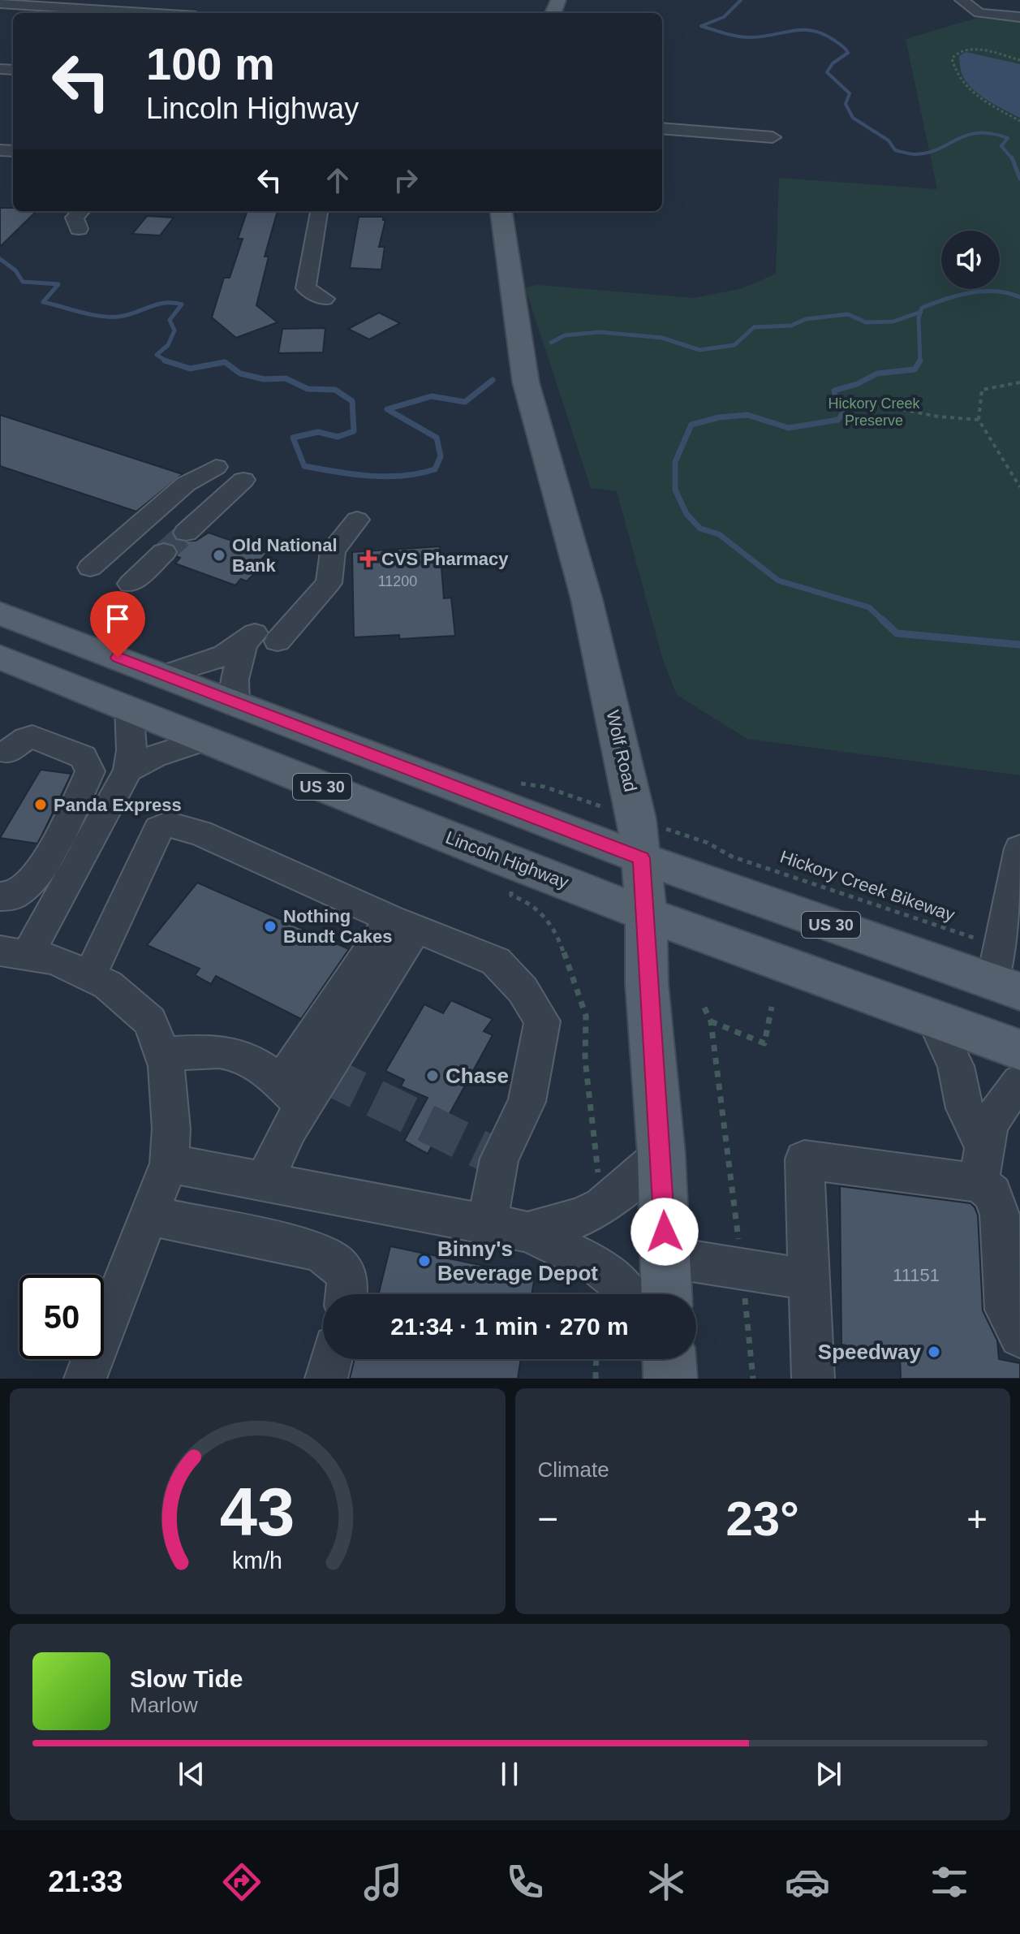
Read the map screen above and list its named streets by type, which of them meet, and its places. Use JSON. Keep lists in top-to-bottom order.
{
  "streets": {
    "main road": ["Wolf Road", "US 30", "Lincoln Highway"],
    "path": ["Hickory Creek Bikeway"]
  },
  "crossings": [
    ["Wolf Road", "US 30"],
    ["Wolf Road", "Lincoln Highway"],
    ["US 30", "Hickory Creek Bikeway"]
  ],
  "parks": ["Hickory Creek Preserve"],
  "places": {
    "other": [
      "Old National Bank",
      "Panda Express",
      "Nothing Bundt Cakes",
      "Chase",
      "Binny's Beverage Depot",
      "Speedway"
    ],
    "health": ["CVS Pharmacy"]
  },
  "house_numbers": ["11200", "11151"],
  "page": {
    "turn": ["100 m", "Lincoln Highway"],
    "limit": "50",
    "trip": "21:34 · 1 min · 270 m",
    "tile": "Climate",
    "heat": ["−", "23°", "+"],
    "song": ["Slow Tide", "Marlow"],
    "tabs": "21:33",
    "gauge": ["43", "km/h"]
  }
}
